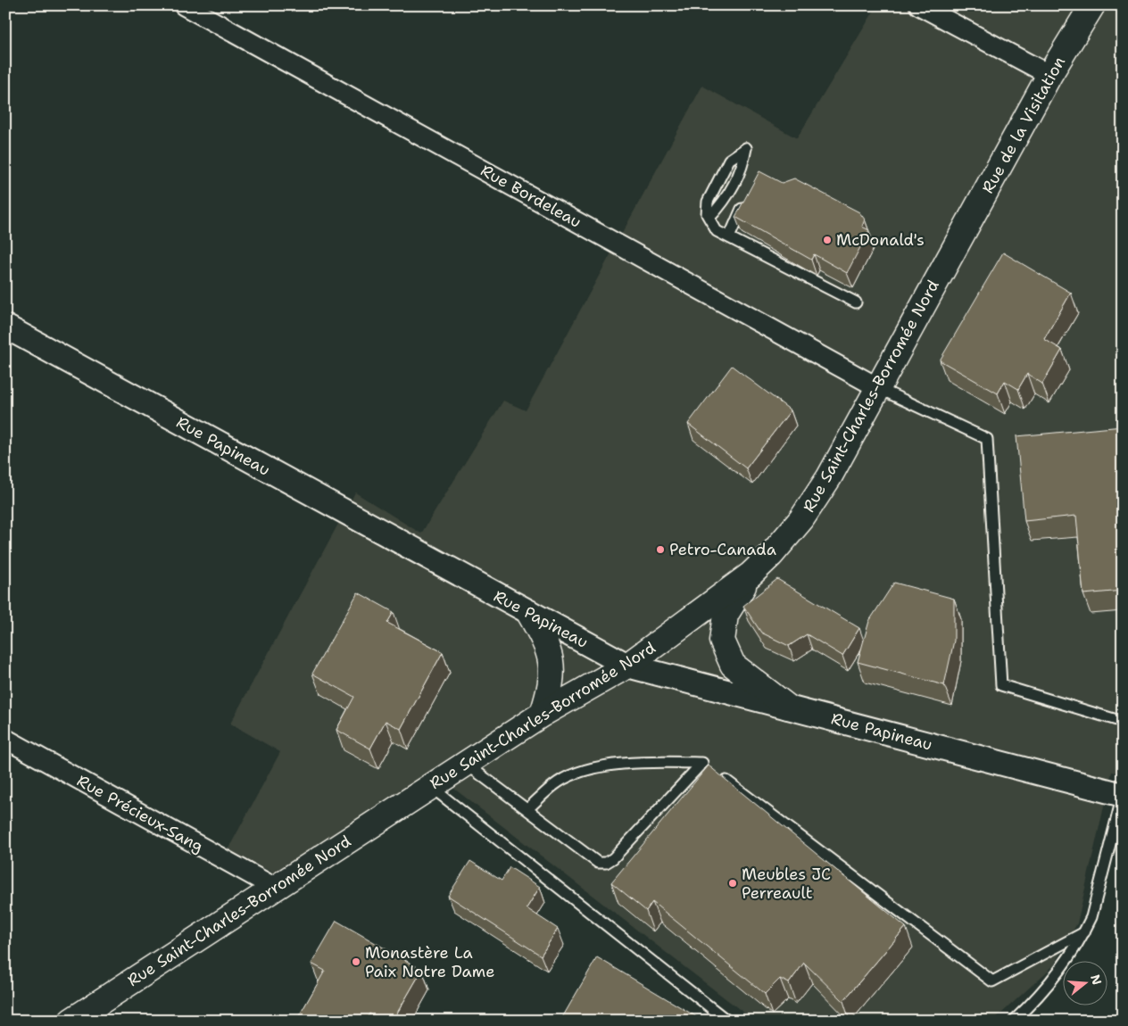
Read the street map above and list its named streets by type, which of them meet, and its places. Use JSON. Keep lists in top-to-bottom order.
{
  "streets": {
    "main road": ["Rue de la Visitation", "Rue Saint-Charles-Borromée Nord"],
    "street": ["Rue Bordeleau", "Rue Papineau", "Rue Précieux-Sang"]
  },
  "crossings": [
    ["Rue de la Visitation", "Rue Saint-Charles-Borromée Nord"],
    ["Rue Bordeleau", "Rue Saint-Charles-Borromée Nord"],
    ["Rue Saint-Charles-Borromée Nord", "Rue Papineau"],
    ["Rue Saint-Charles-Borromée Nord", "Rue Précieux-Sang"]
  ],
  "places": [
    "McDonald's",
    "Petro-Canada",
    "Meubles JC Perreault",
    "Monastère La Paix Notre Dame"
  ],
  "north": "right"
}
